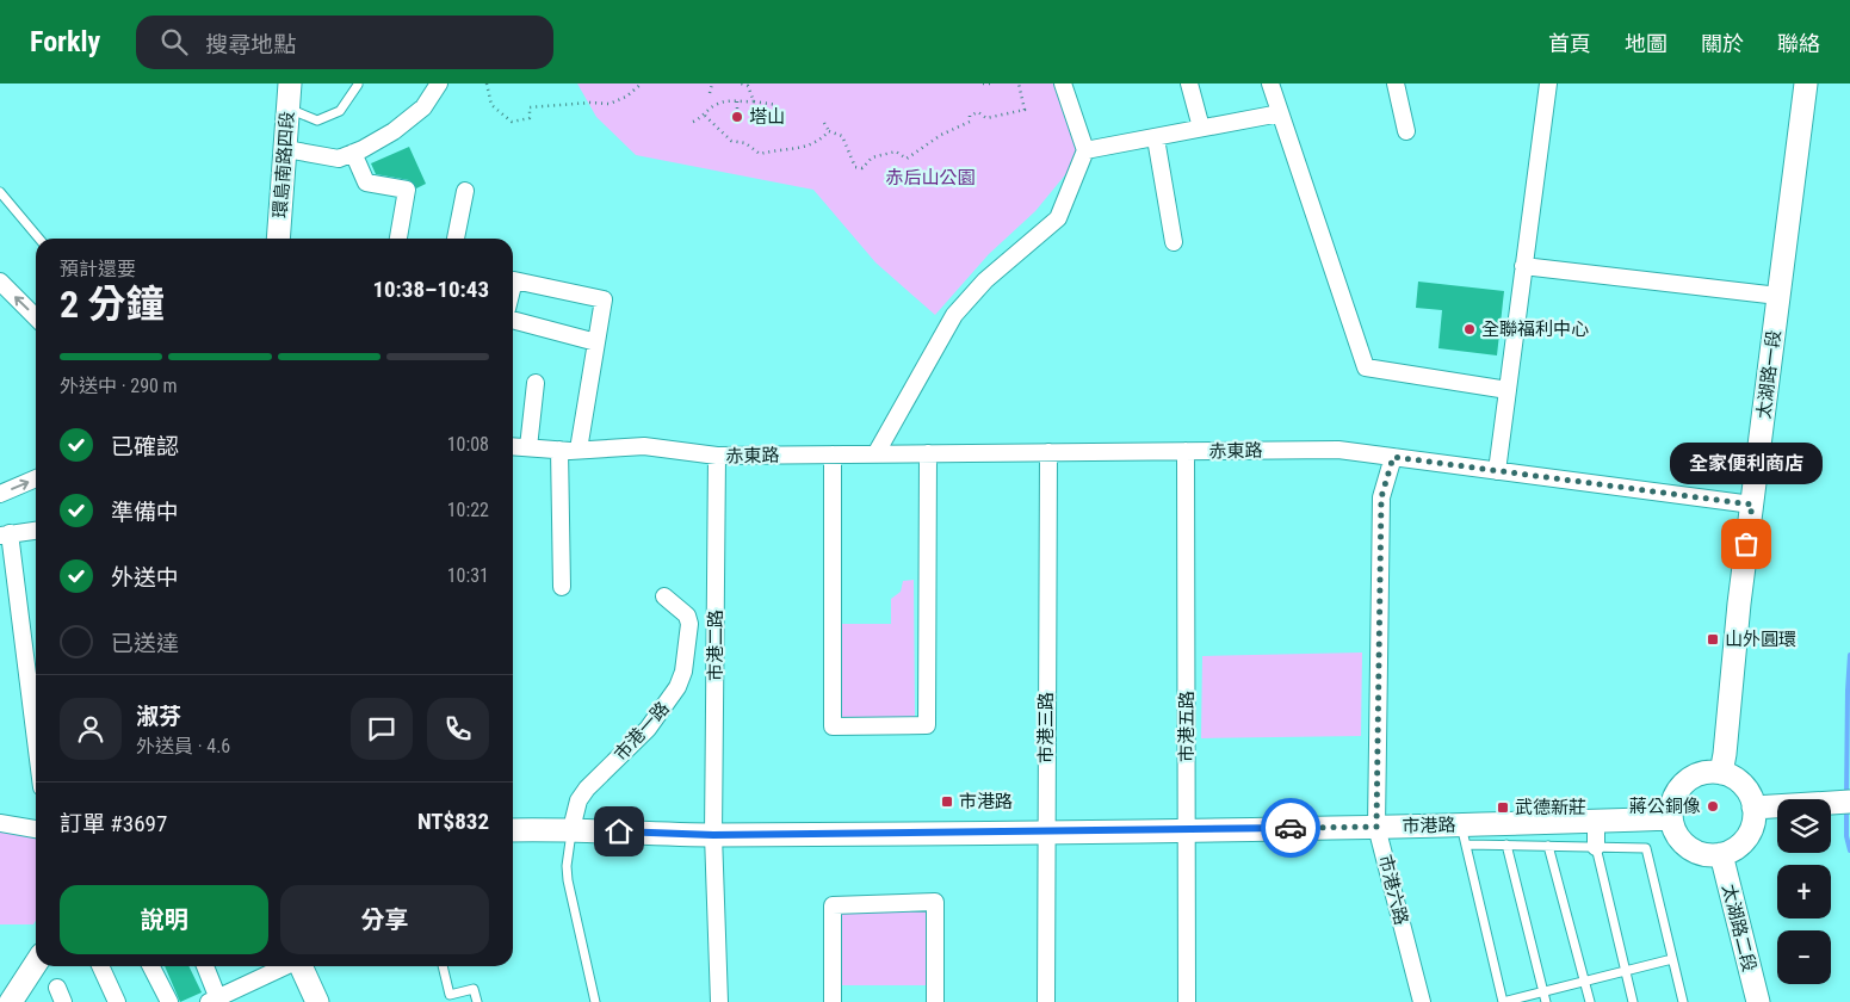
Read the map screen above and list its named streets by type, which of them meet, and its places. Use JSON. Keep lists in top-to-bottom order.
{
  "streets": {
    "street": [
      "環島南路四段",
      "太湖路一段",
      "赤東路",
      "市港二路",
      "市港五路",
      "市港三路",
      "市港一路",
      "市港路",
      "市港六路",
      "太湖路二段"
    ]
  },
  "crossings": [
    ["太湖路一段", "赤東路"],
    ["太湖路一段", "市港路"],
    ["太湖路一段", "太湖路二段"],
    ["赤東路", "市港二路"],
    ["赤東路", "市港五路"],
    ["赤東路", "市港三路"],
    ["赤東路", "市港六路"],
    ["市港二路", "市港路"],
    ["市港五路", "市港路"],
    ["市港三路", "市港路"],
    ["市港一路", "市港路"],
    ["市港路", "市港六路"],
    ["市港路", "太湖路二段"]
  ],
  "parks": ["赤后山公園"],
  "places": {
    "other": [
      "塔山",
      "全聯福利中心",
      "全家便利商店",
      "蔣公銅像"
    ],
    "transit": ["山外圓環", "市港路", "武德新莊"]
  },
  "page": {
    "header": "Forkly",
    "search": "搜尋地點",
    "nav": [
      "首頁",
      "地圖",
      "關於",
      "聯絡"
    ],
    "heading": ["2 分鐘", "預計還要", "10:38–10:43"],
    "panel": [
      "淑芬",
      "外送員 · 4.6",
      "訂單 #3697",
      "NT$832"
    ],
    "bar": "外送中 · 290 m",
    "list": [
      ["已確認", "10:08"],
      ["準備中", "10:22"],
      ["外送中", "10:31"],
      "已送達"
    ],
    "bubble": "全家便利商店",
    "map_buttons": ["+", "−"],
    "buttons": ["說明", "分享"]
  }
}
